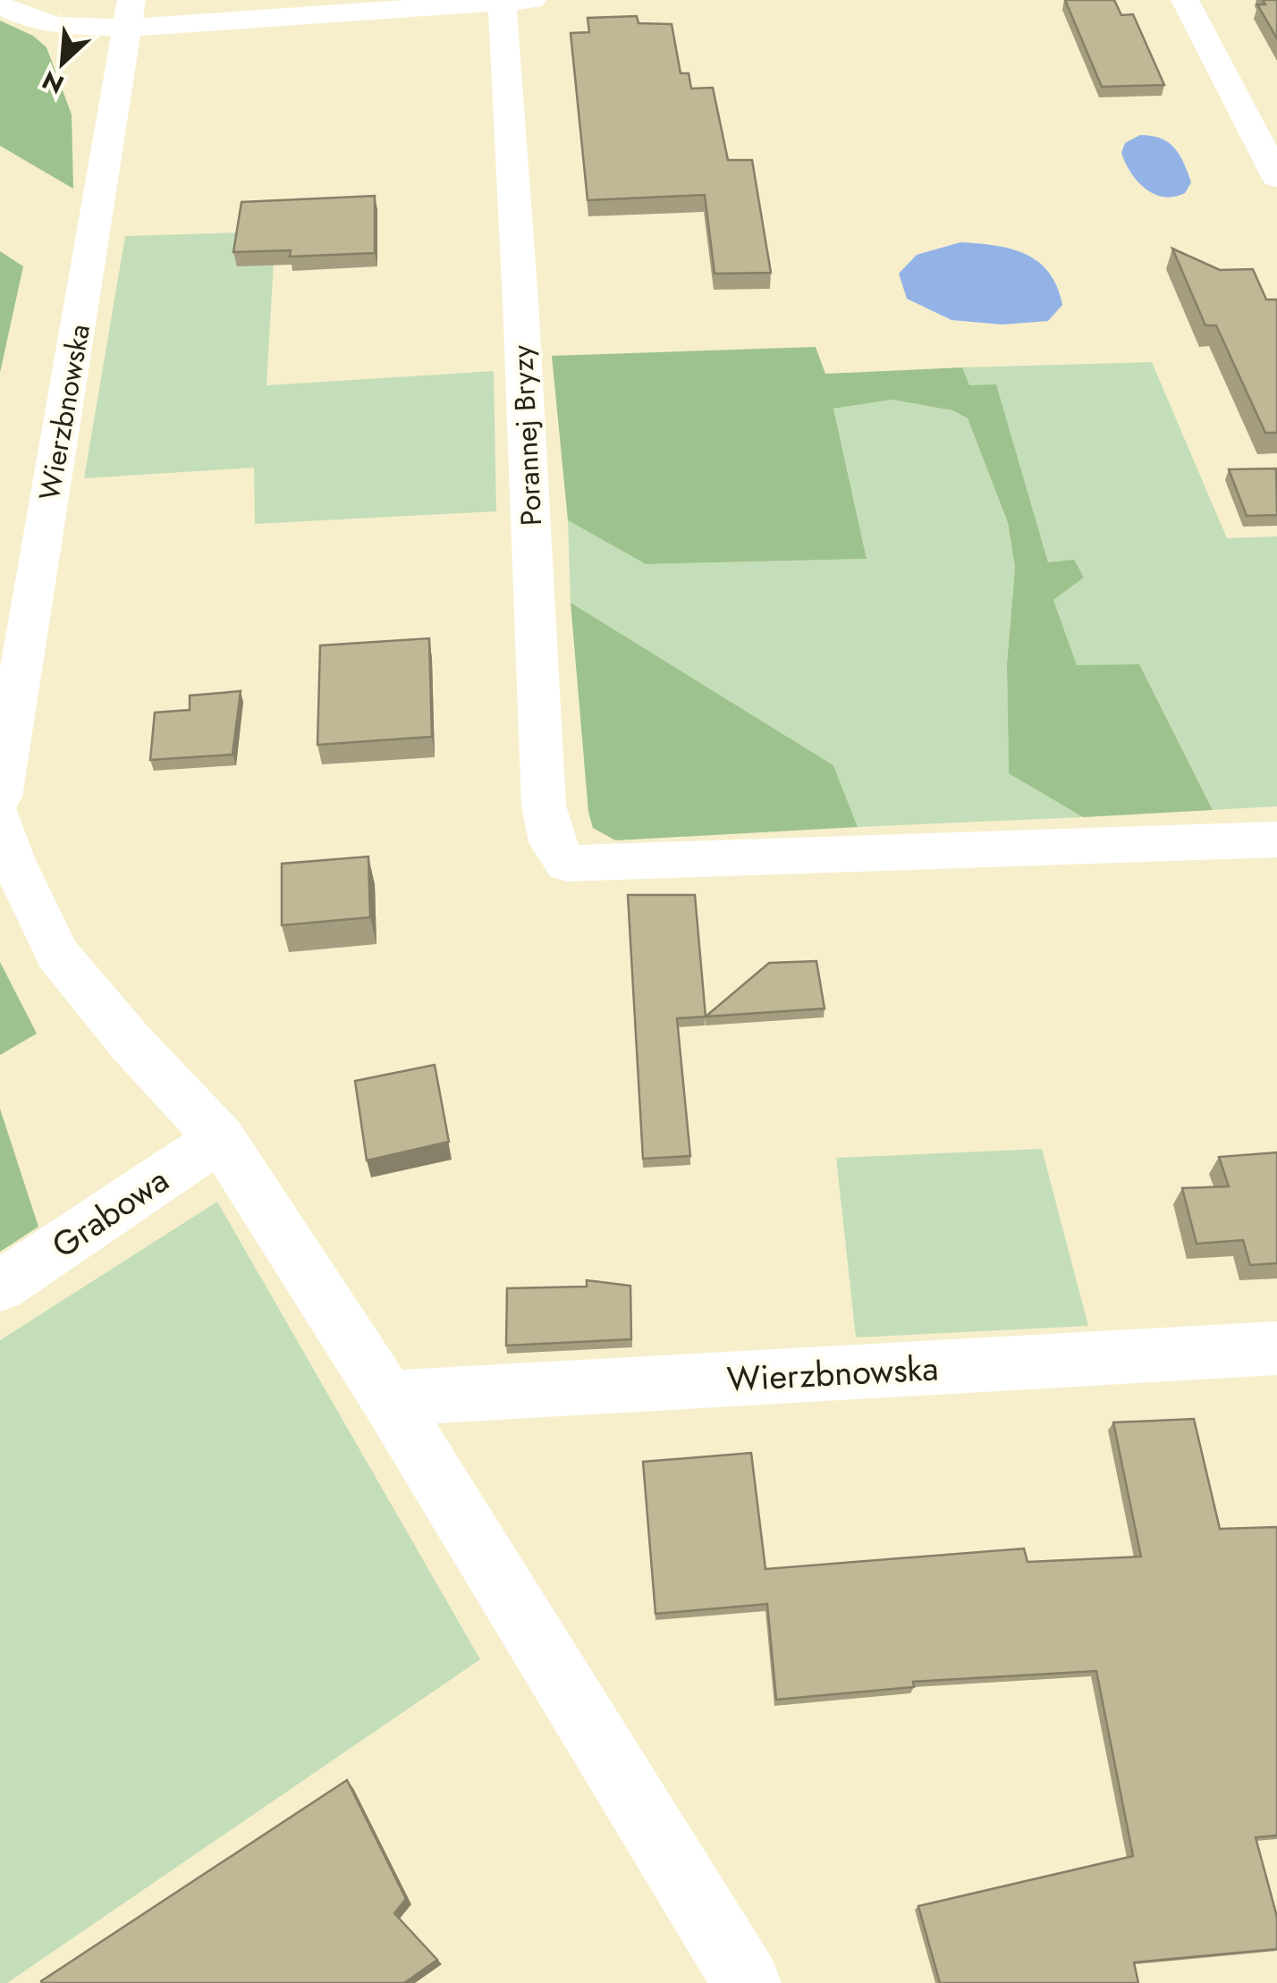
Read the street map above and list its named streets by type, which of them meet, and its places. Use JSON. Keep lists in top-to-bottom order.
{
  "streets": {
    "street": ["Wierzbnowska", "Porannej Bryzy", "Grabowa"]
  },
  "north": "bottom left"
}
